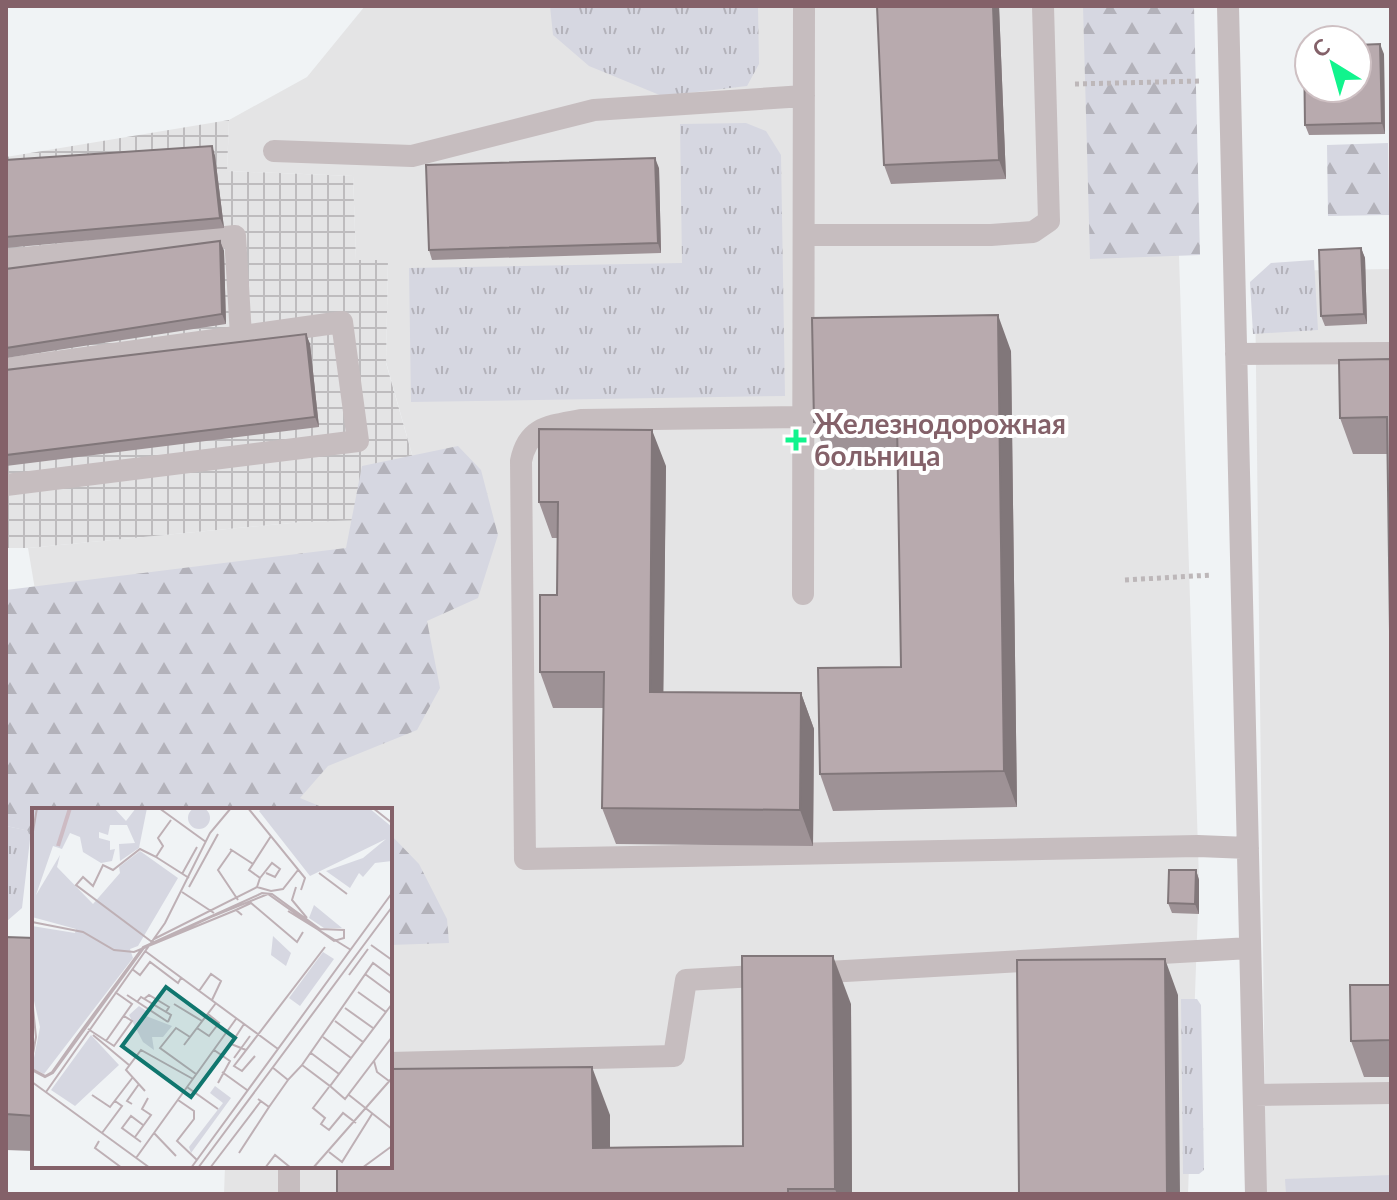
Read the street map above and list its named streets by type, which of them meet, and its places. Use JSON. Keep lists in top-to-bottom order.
{
  "places": {
    "health": ["Железнодорожная больница"]
  },
  "north": "top left"
}
